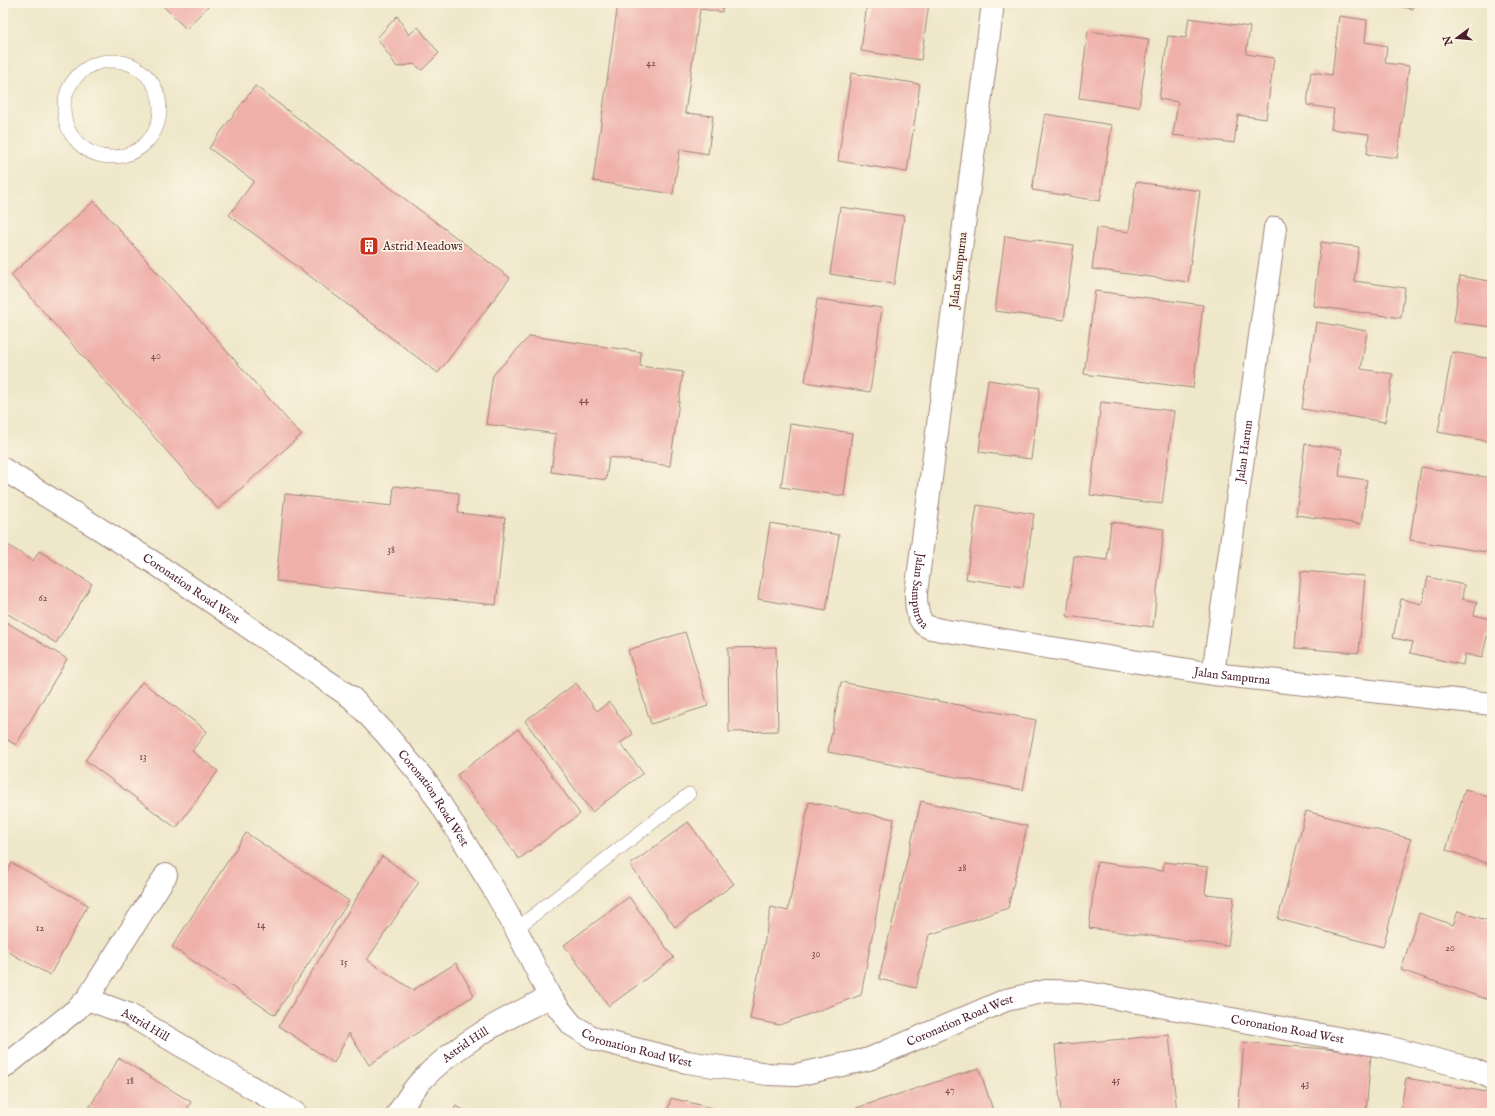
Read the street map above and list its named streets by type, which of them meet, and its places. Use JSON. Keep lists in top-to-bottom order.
{
  "streets": {
    "street": [
      "Jalan Sampurna",
      "Jalan Harum",
      "Coronation Road West",
      "Astrid Hill"
    ]
  },
  "crossings": [
    ["Jalan Sampurna", "Jalan Harum"],
    ["Coronation Road West", "Astrid Hill"]
  ],
  "places": {
    "building": ["Astrid Meadows"]
  },
  "house_numbers": [
    "42",
    "40",
    "44",
    "38",
    "62",
    "13",
    "28",
    "14",
    "12",
    "20",
    "30",
    "15",
    "45",
    "18",
    "43",
    "47"
  ],
  "north": "left"
}
